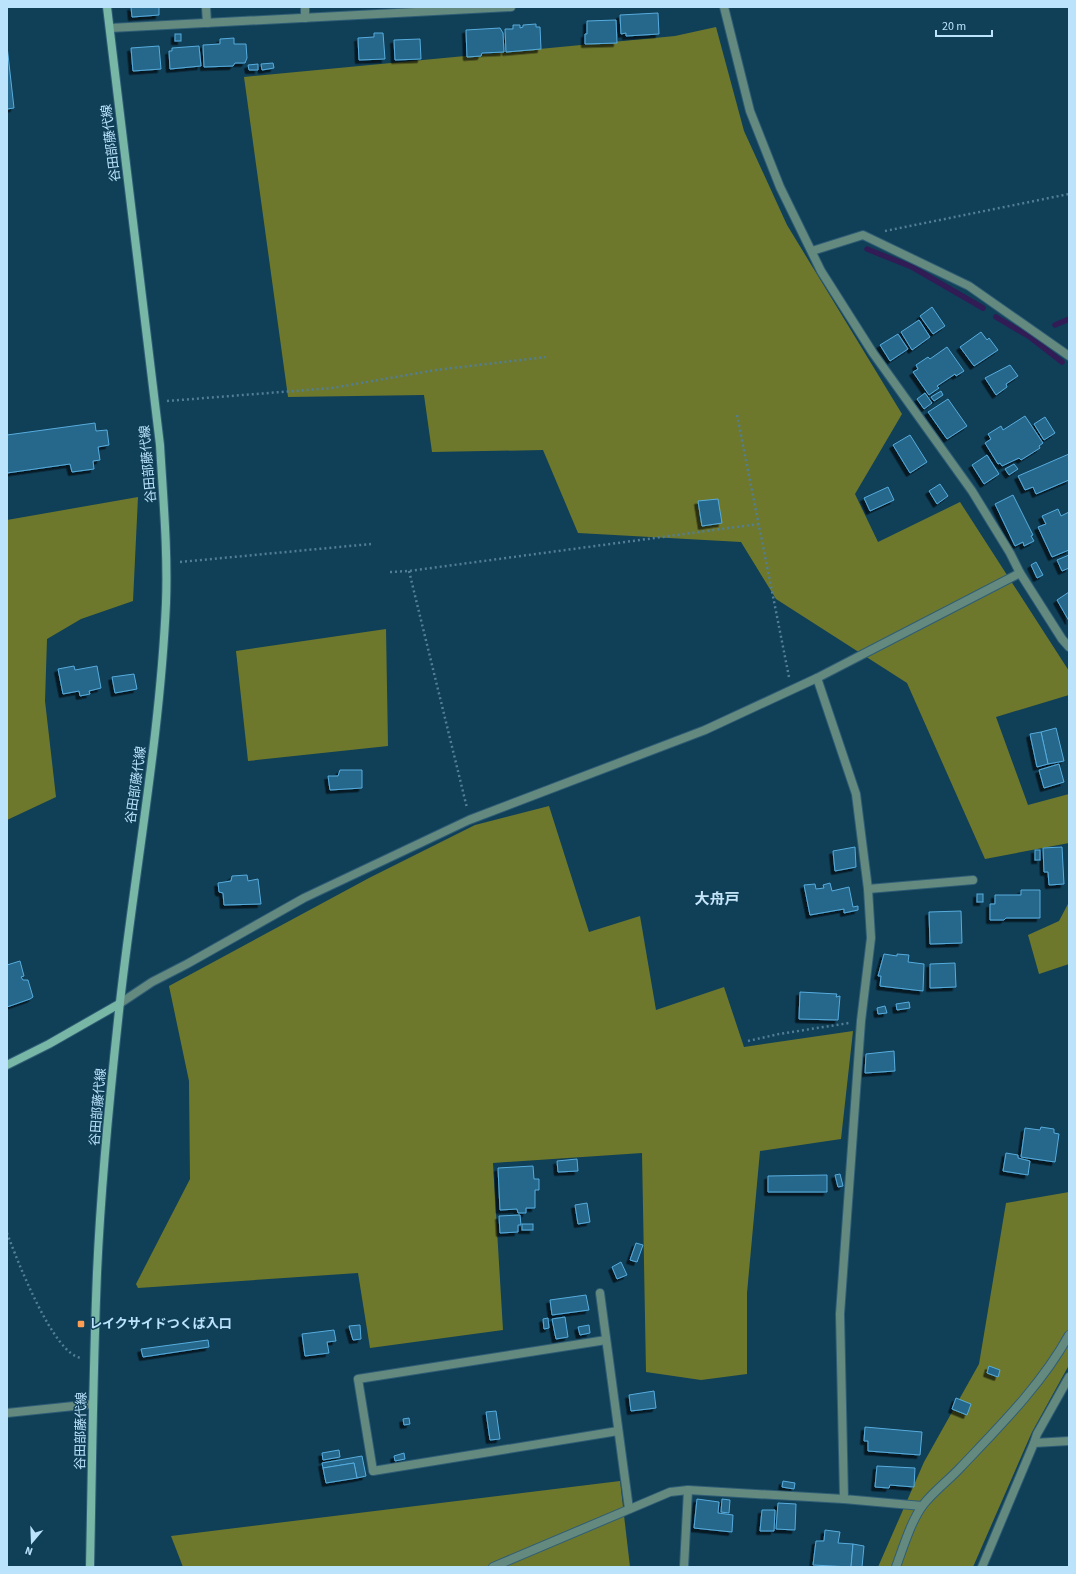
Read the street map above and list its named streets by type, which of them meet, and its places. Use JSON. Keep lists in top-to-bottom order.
{
  "streets": {
    "main road": ["谷田部藤代線"]
  },
  "districts": ["大舟戸"],
  "places": {
    "transit": ["レイクサイドつくば入口"]
  },
  "scale_bar": "20 m",
  "north": "bottom"
}
